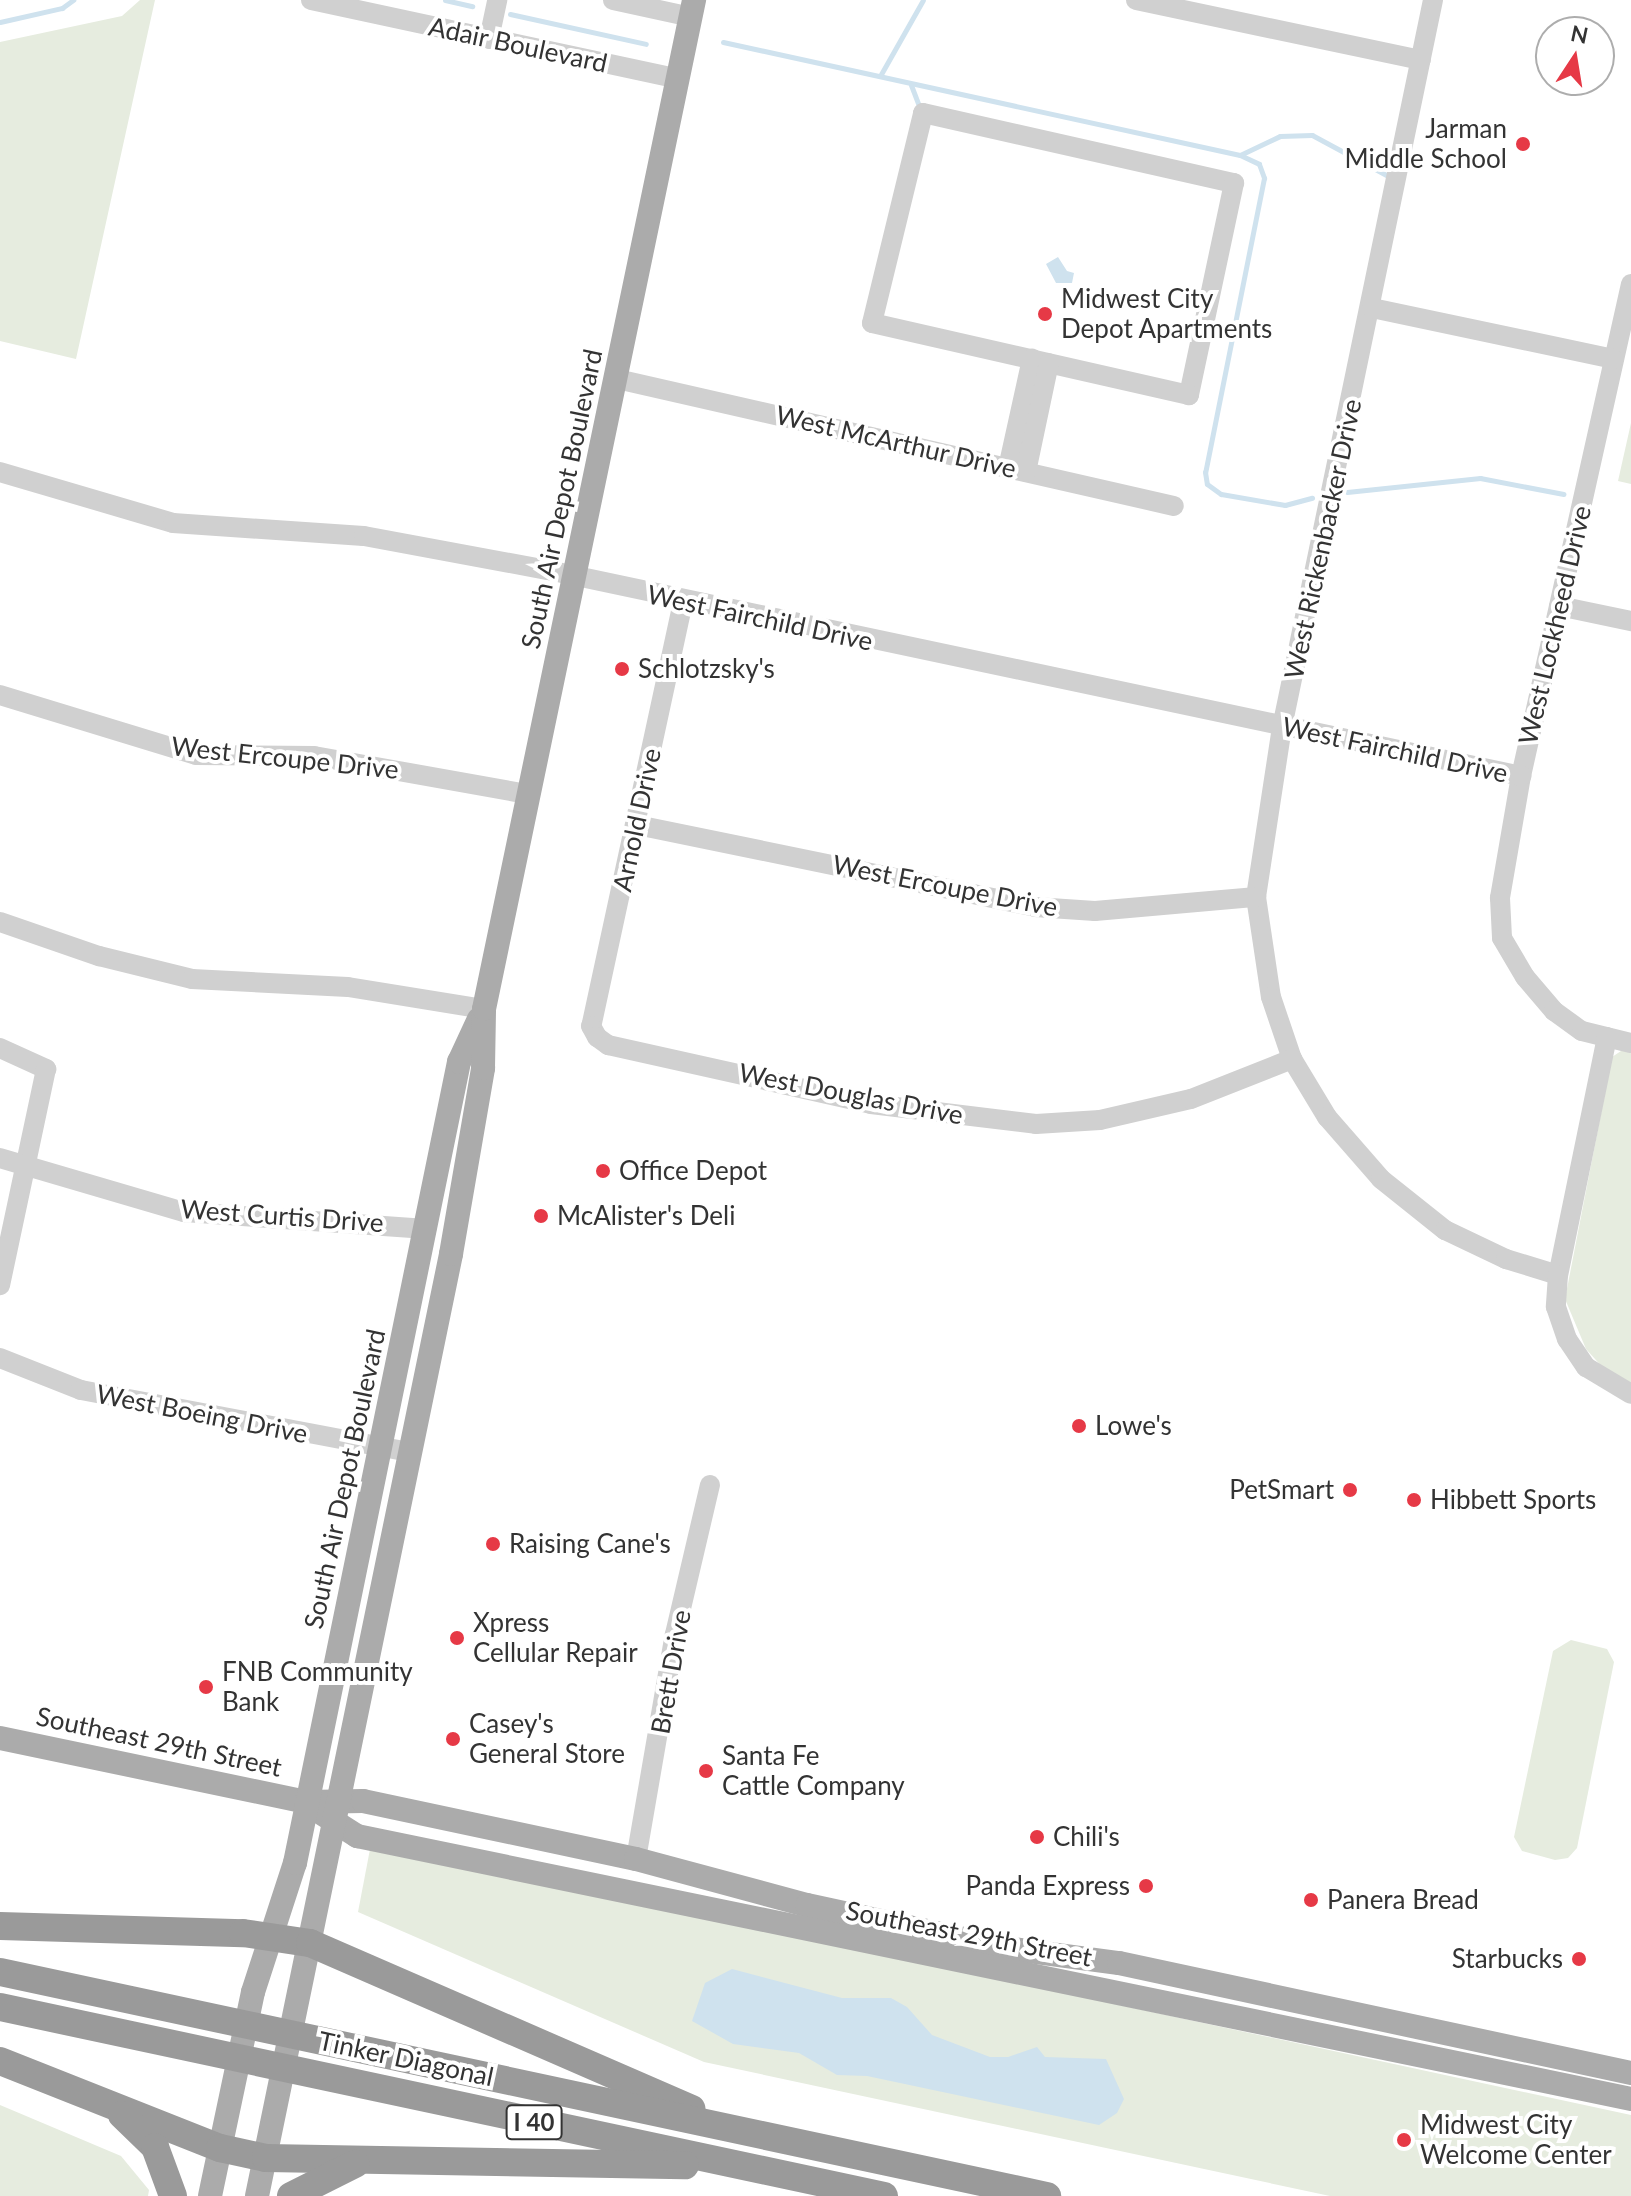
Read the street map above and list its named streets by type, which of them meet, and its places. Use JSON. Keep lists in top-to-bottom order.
{
  "streets": {
    "highway": ["Tinker Diagonal", "I 40"],
    "main road": ["South Air Depot Boulevard", "Southeast 29th Street"],
    "street": [
      "Adair Boulevard",
      "West McArthur Drive",
      "West Rickenbacker Drive",
      "West Fairchild Drive",
      "West Lockheed Drive",
      "West Ercoupe Drive",
      "Arnold Drive",
      "West Douglas Drive",
      "West Curtis Drive",
      "West Boeing Drive",
      "Brett Drive"
    ]
  },
  "crossings": [
    ["Adair Boulevard", "South Air Depot Boulevard"],
    ["West McArthur Drive", "South Air Depot Boulevard"],
    ["South Air Depot Boulevard", "West Fairchild Drive"],
    ["South Air Depot Boulevard", "West Ercoupe Drive"],
    ["South Air Depot Boulevard", "West Curtis Drive"],
    ["South Air Depot Boulevard", "West Boeing Drive"],
    ["South Air Depot Boulevard", "Southeast 29th Street"],
    ["West Rickenbacker Drive", "West Fairchild Drive"],
    ["West Rickenbacker Drive", "West Ercoupe Drive"],
    ["West Rickenbacker Drive", "West Douglas Drive"],
    ["West Fairchild Drive", "West Lockheed Drive"],
    ["West Fairchild Drive", "Arnold Drive"],
    ["West Ercoupe Drive", "Arnold Drive"],
    ["Arnold Drive", "West Douglas Drive"],
    ["Brett Drive", "Southeast 29th Street"]
  ],
  "places": [
    "Jarman Middle School",
    "Midwest City Depot Apartments",
    "Schlotzsky's",
    "Office Depot",
    "McAlister's Deli",
    "Lowe's",
    "PetSmart",
    "Hibbett Sports",
    "Raising Cane's",
    "Xpress Cellular Repair",
    "FNB Community Bank",
    "Casey's General Store",
    "Santa Fe Cattle Company",
    "Chili's",
    "Panda Express",
    "Panera Bread",
    "Starbucks",
    "Midwest City Welcome Center"
  ],
  "north": "top"
}
